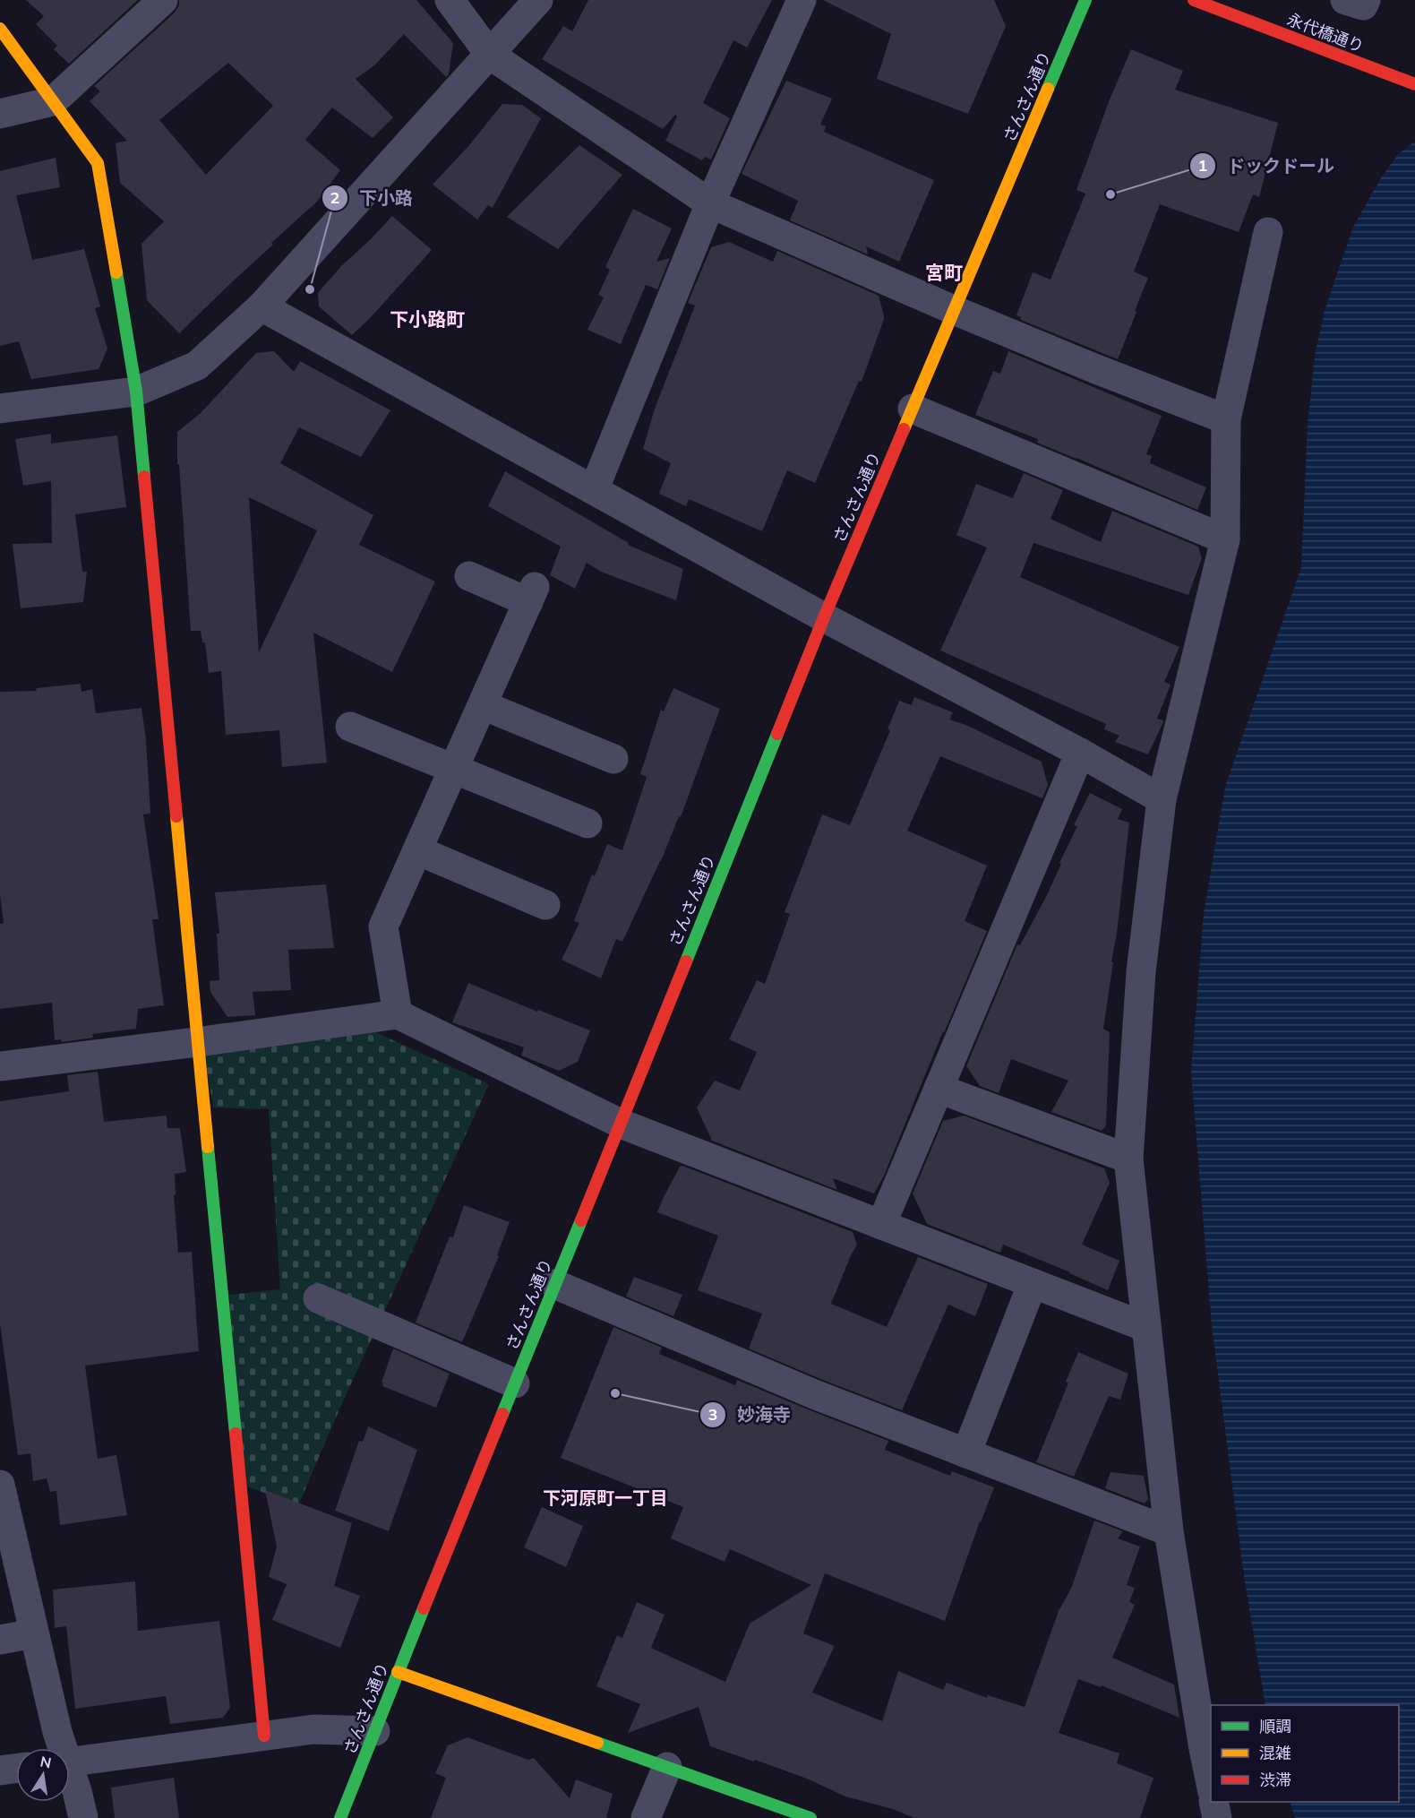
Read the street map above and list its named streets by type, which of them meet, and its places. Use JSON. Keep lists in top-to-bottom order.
{
  "streets": {
    "street": ["永代橋通り", "さんさん通り"]
  },
  "districts": ["宮町", "下小路町", "下河原町一丁目"],
  "places": ["ドックドール", "下小路", "妙海寺"],
  "legend": ["順調", "混雑", "渋滞"],
  "north": "top"
}
